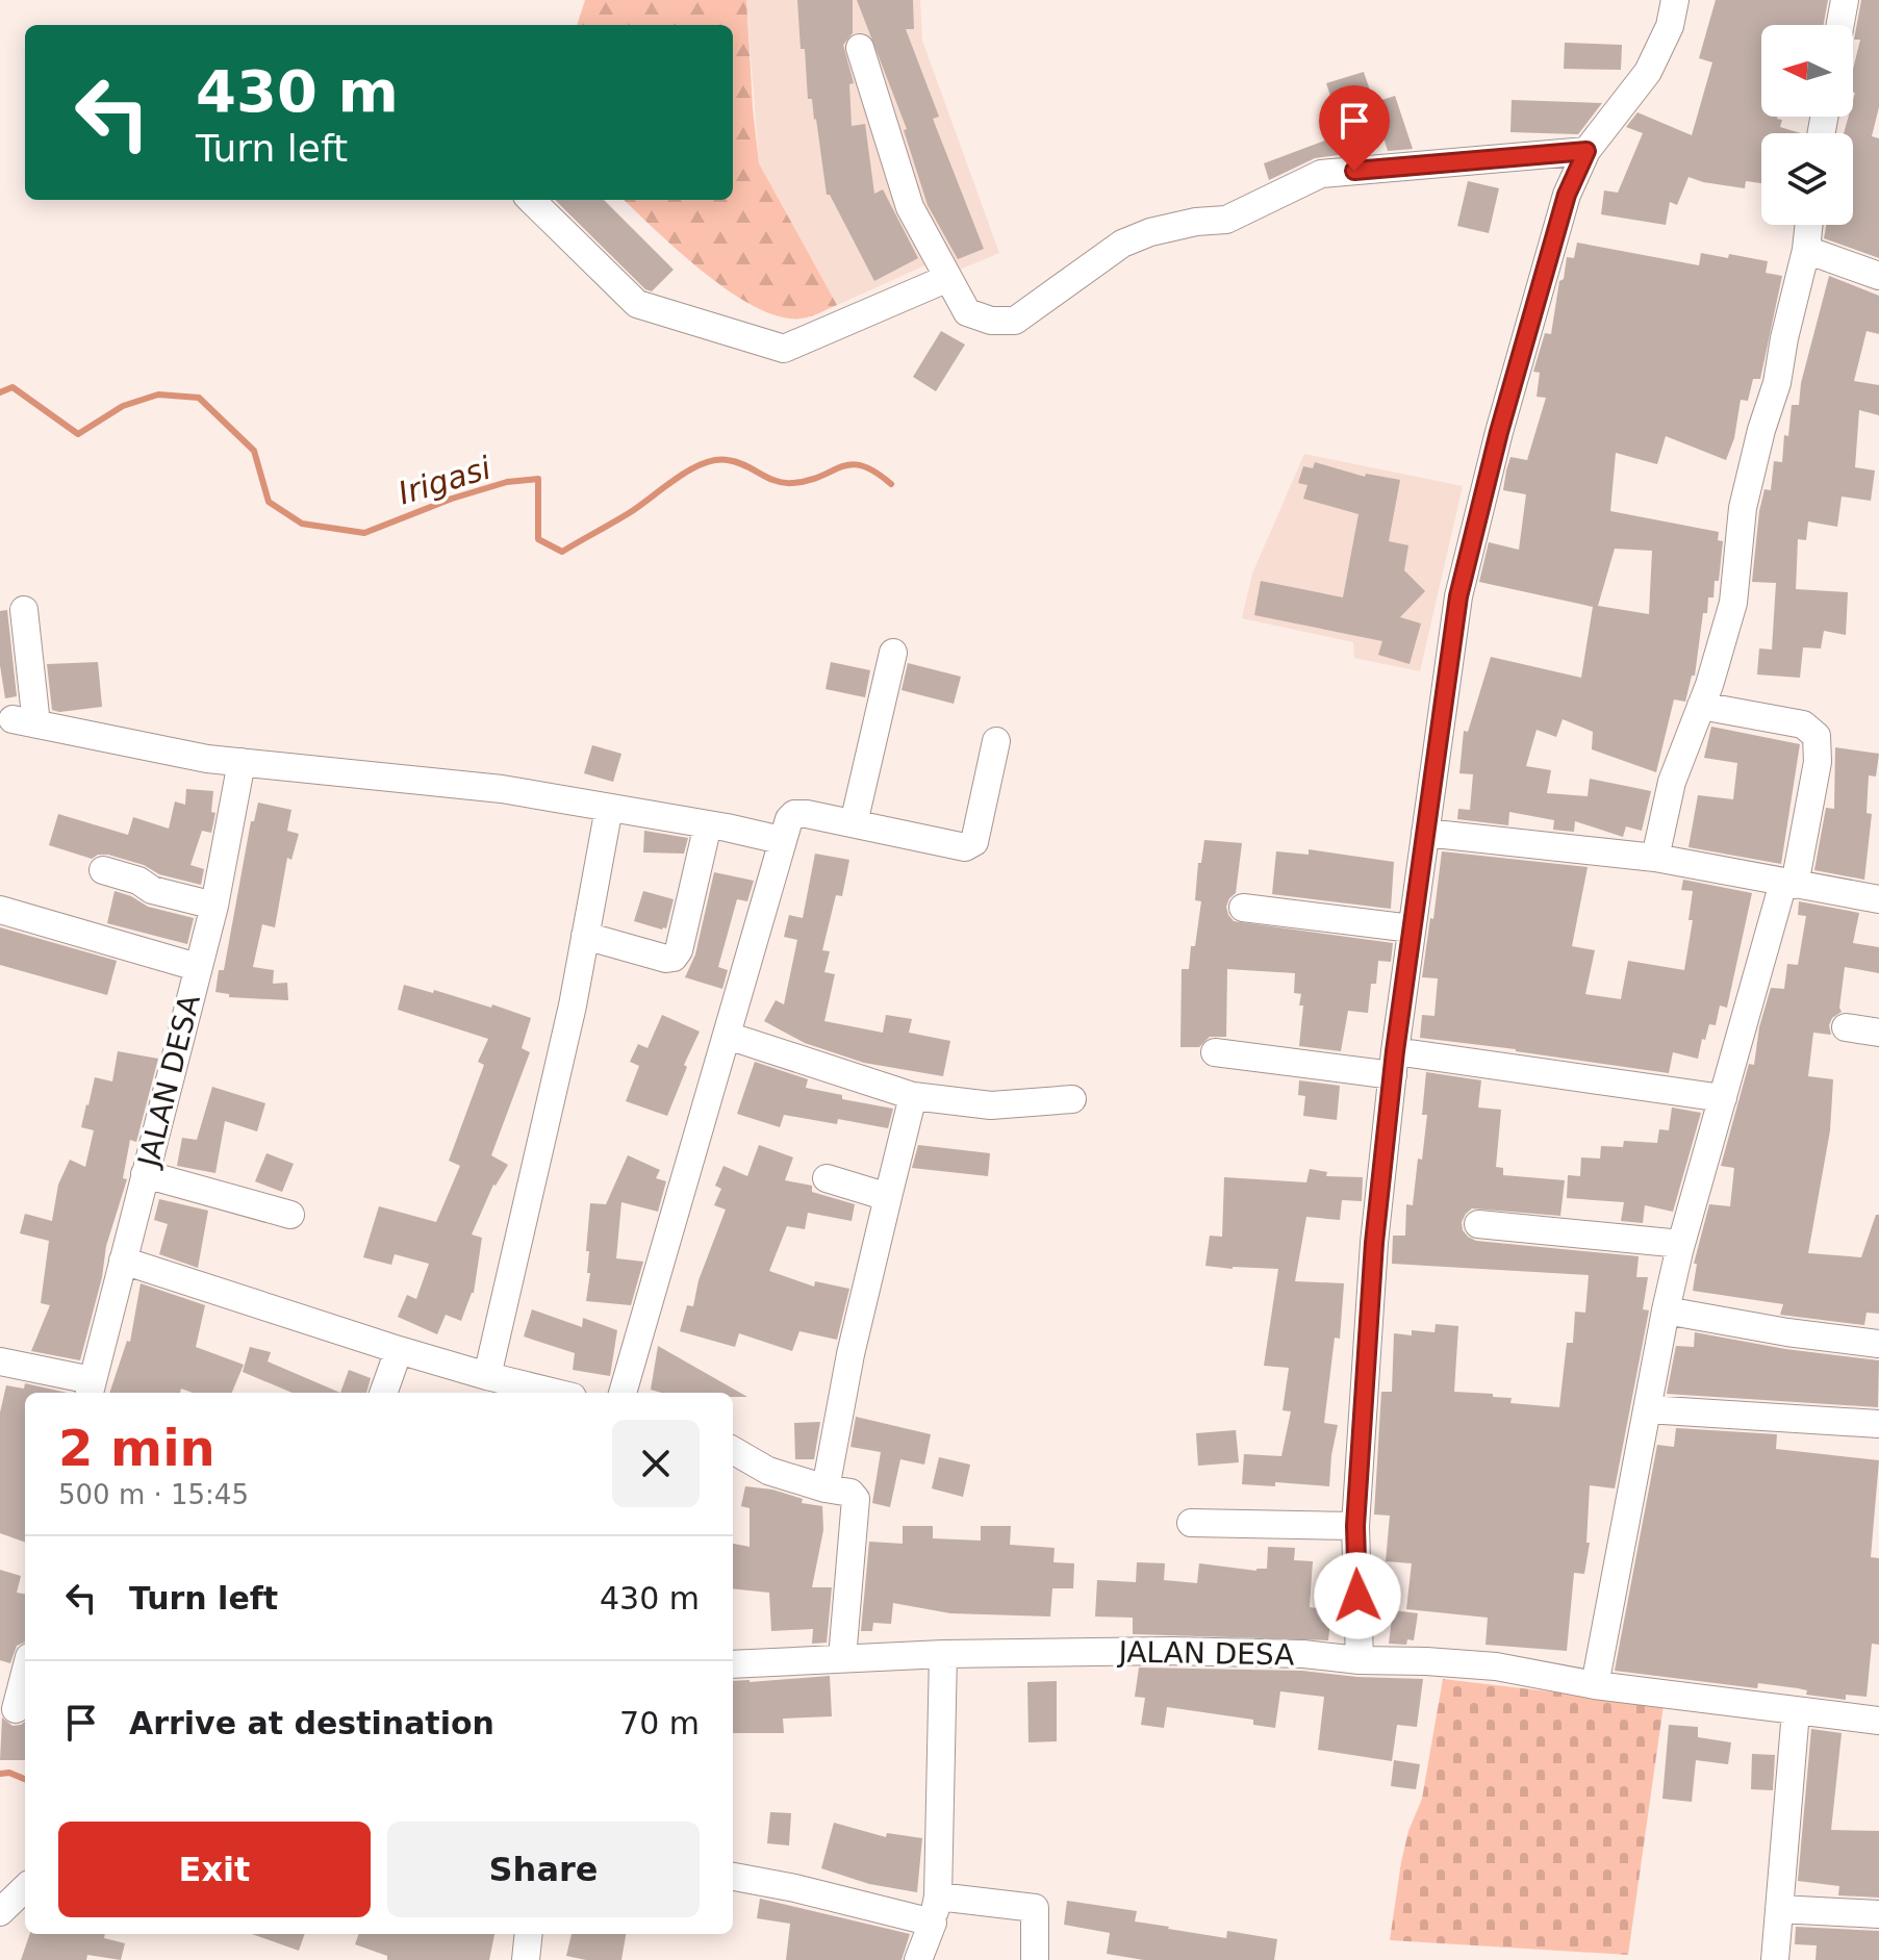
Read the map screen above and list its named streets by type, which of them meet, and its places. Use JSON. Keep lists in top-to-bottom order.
{
  "streets": {
    "street": ["JALAN DESA"]
  },
  "water": ["Irigasi"],
  "north": "left",
  "page": {
    "turn": ["430 m", "Turn left"],
    "heading": ["2 min", "500 m · 15:45"],
    "list": [
      {
        "name": "Turn left",
        "value": "430 m"
      },
      {
        "name": "Arrive at destination",
        "value": "70 m"
      }
    ],
    "buttons": ["Exit", "Share"]
  }
}
